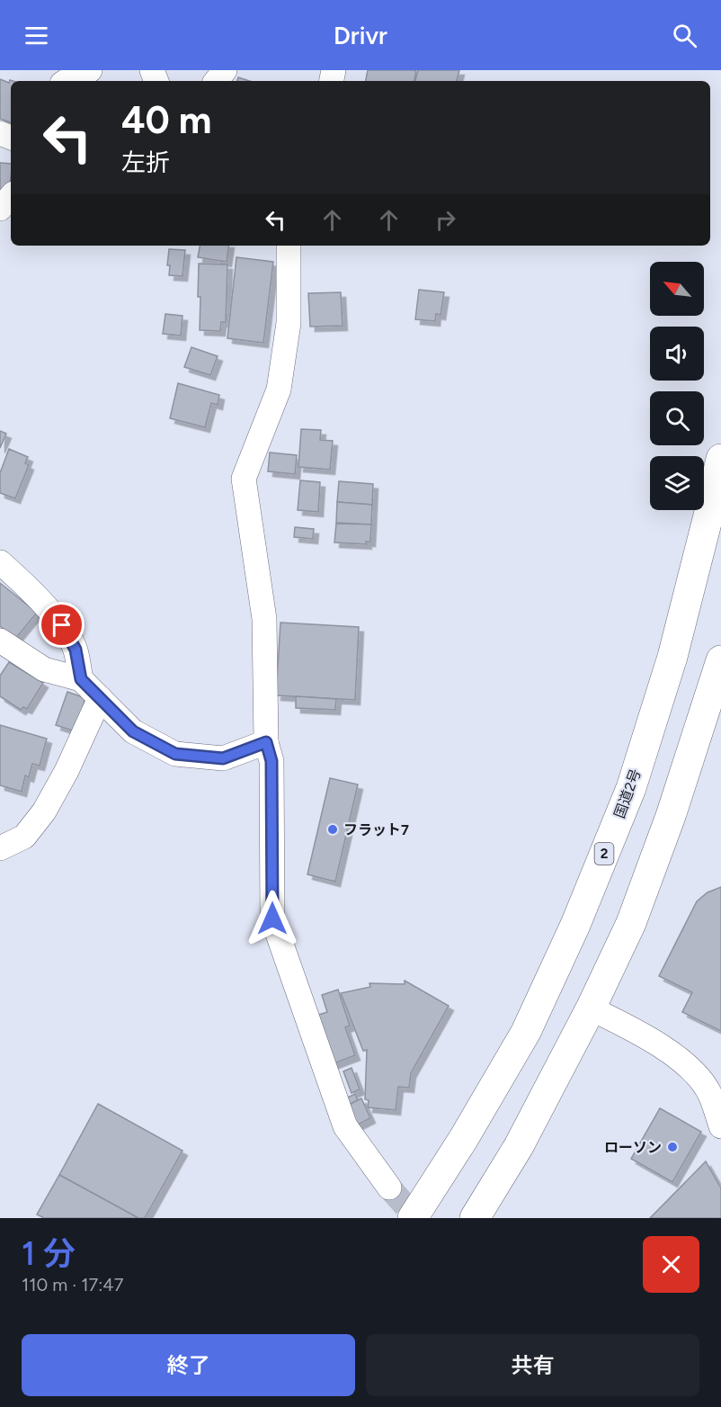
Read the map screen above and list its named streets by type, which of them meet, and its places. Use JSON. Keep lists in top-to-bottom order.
{
  "streets": {
    "highway": ["国道2号", "2"]
  },
  "places": ["フラット7", "ローソン"],
  "north": "top left",
  "page": {
    "header": "Drivr",
    "turn": ["40 m", "左折"],
    "heading": ["1 分", "110 m · 17:47"],
    "buttons": ["終了", "共有"]
  }
}
